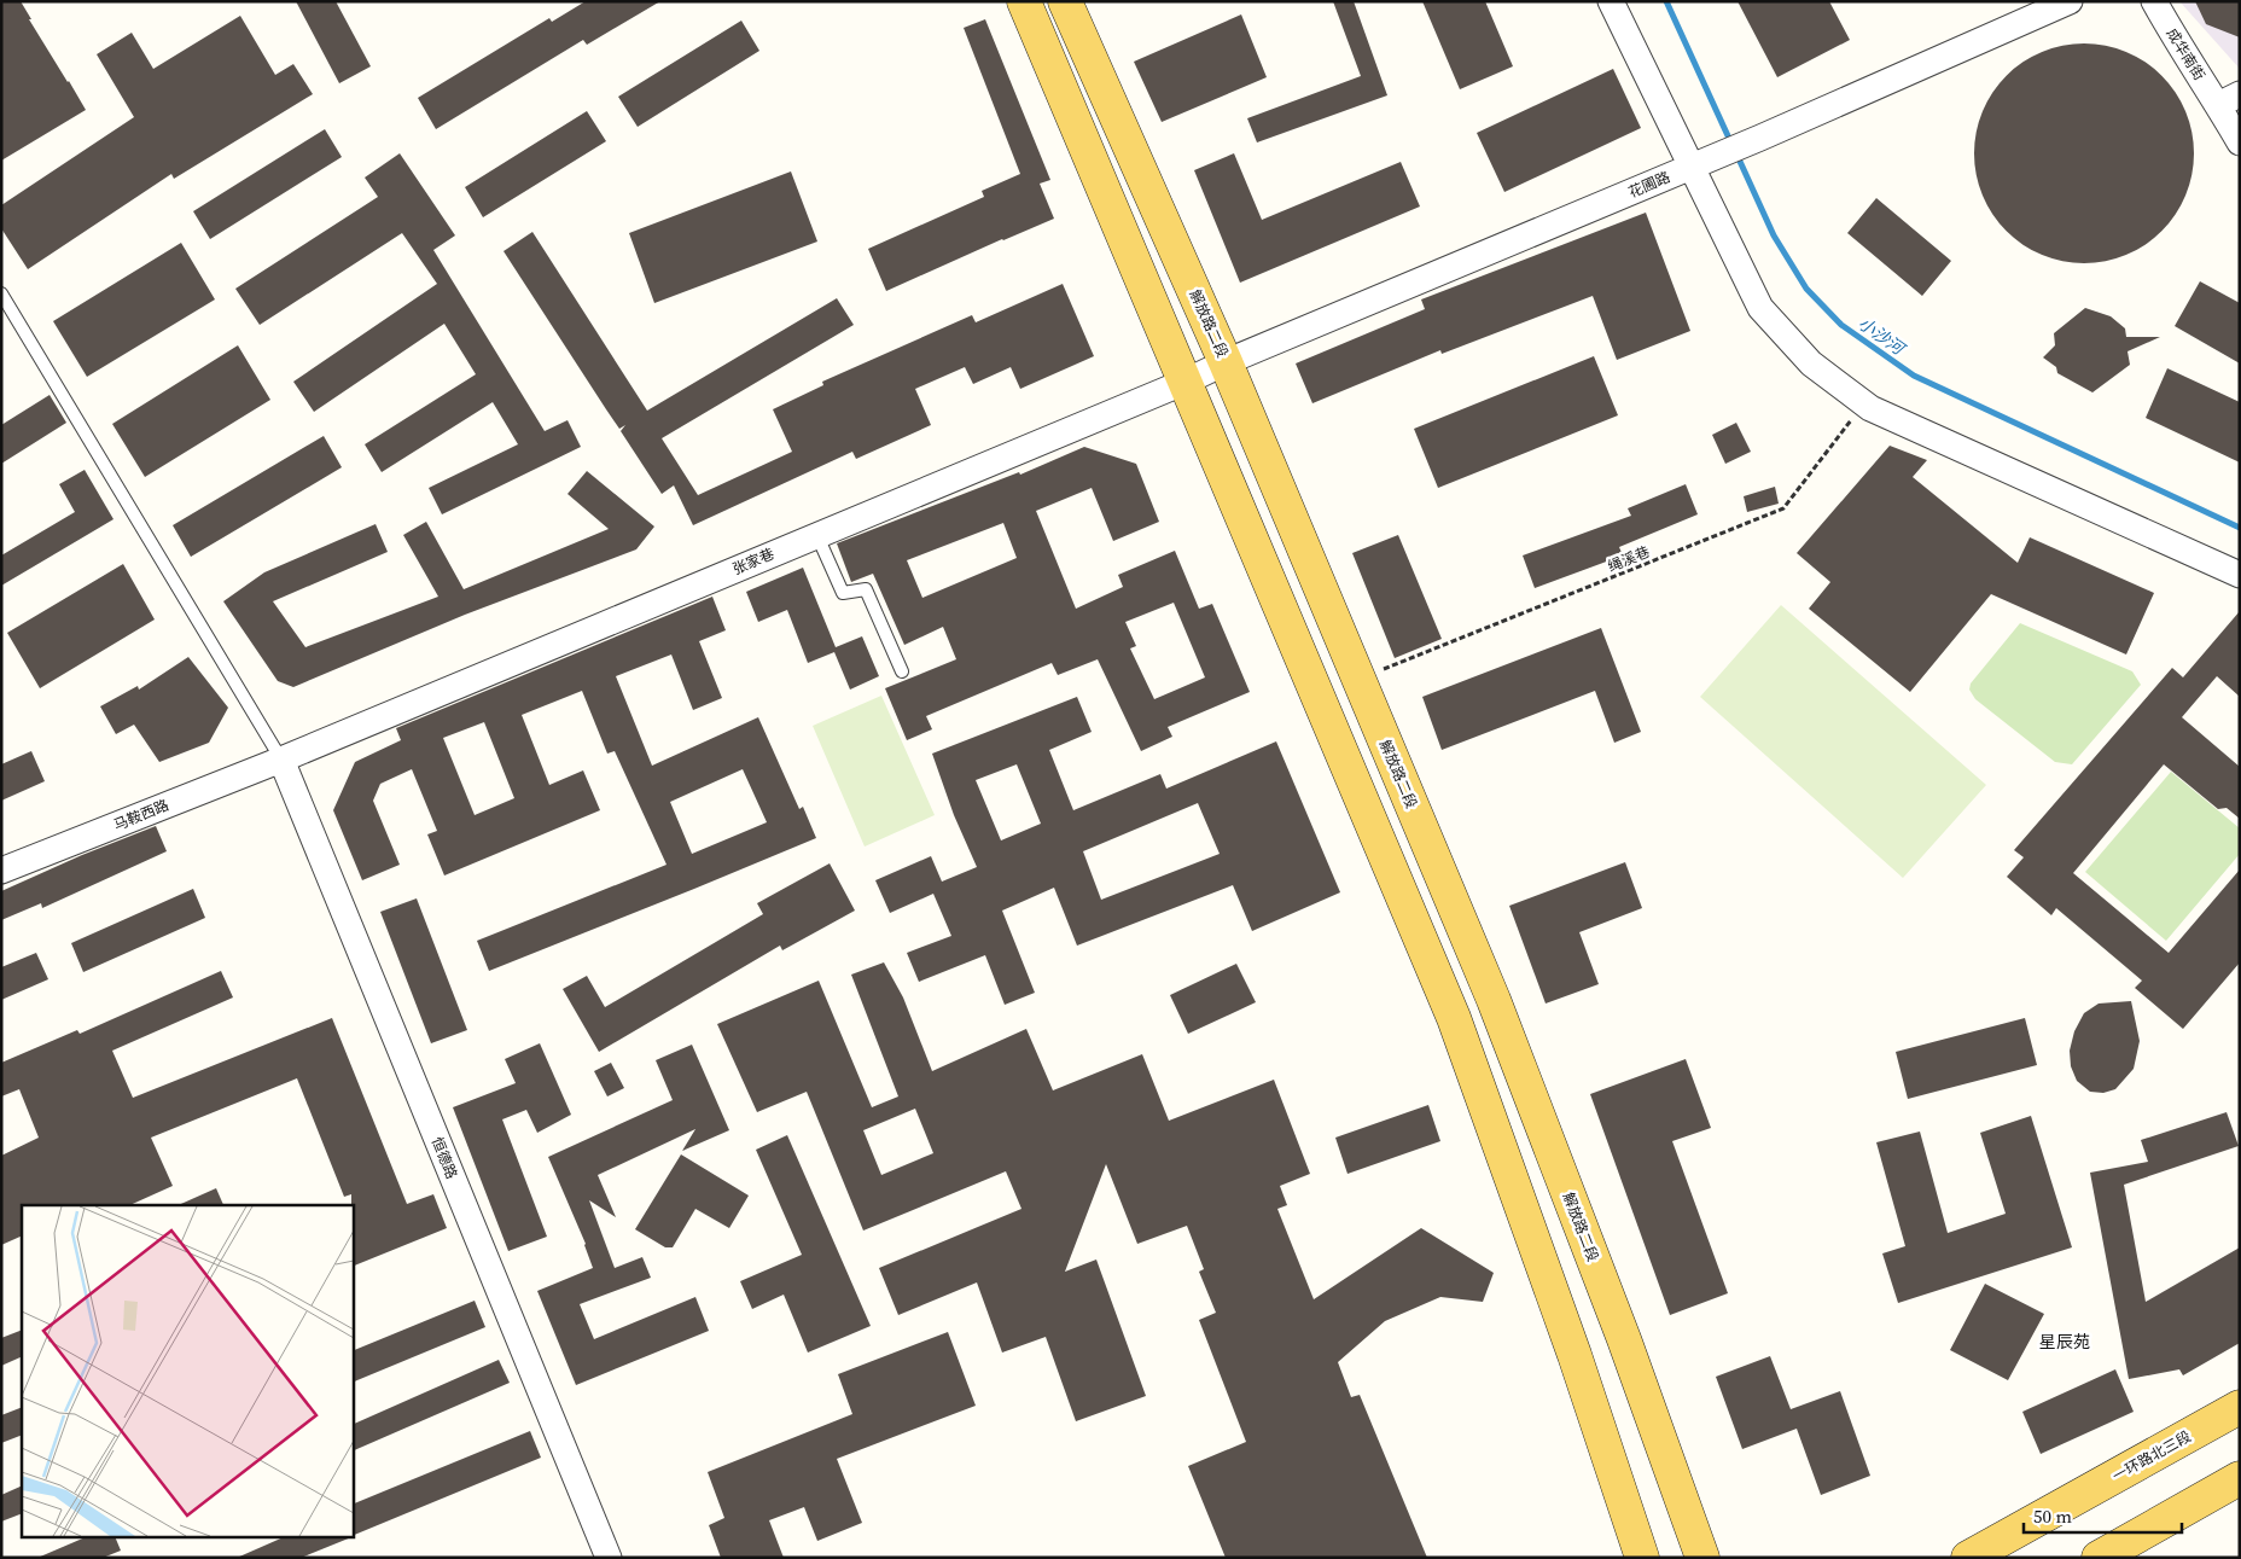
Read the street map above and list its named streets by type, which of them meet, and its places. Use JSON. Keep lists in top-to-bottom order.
{
  "streets": {
    "main road": ["解放路二段", "一环路北三段"],
    "street": [
      "成华南街",
      "花圃路",
      "张家巷",
      "马鞍西路",
      "恒德路"
    ],
    "path": ["绳溪巷"]
  },
  "crossings": [
    ["花圃路", "解放路二段"],
    ["花圃路", "张家巷"],
    ["解放路二段", "绳溪巷"],
    ["解放路二段", "张家巷"],
    ["张家巷", "马鞍西路"],
    ["张家巷", "恒德路"],
    ["马鞍西路", "恒德路"]
  ],
  "districts": ["星辰苑"],
  "water": ["小沙河"],
  "scale_bar": "50 m"
}
